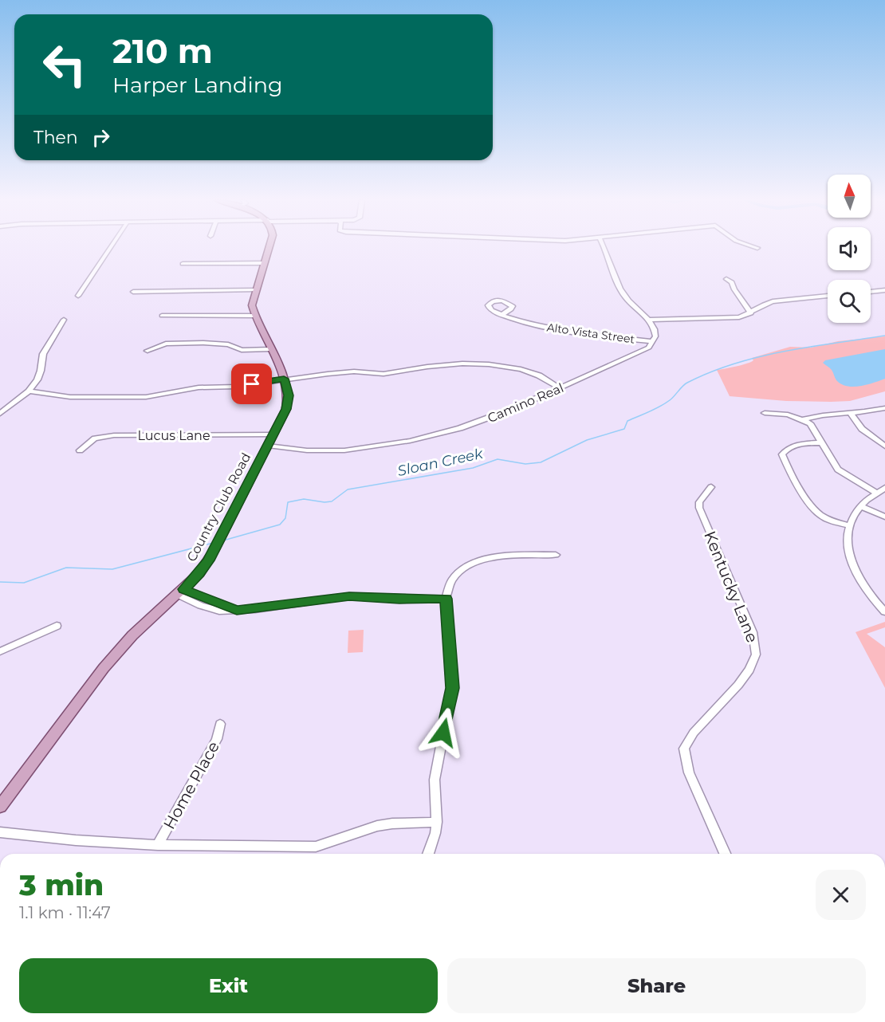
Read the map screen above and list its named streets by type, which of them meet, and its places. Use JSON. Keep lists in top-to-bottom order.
{
  "streets": {
    "main road": ["Country Club Road"],
    "street": [
      "Alto Vista Street",
      "Camino Real",
      "Lucus Lane",
      "Kentucky Lane",
      "Home Place"
    ]
  },
  "crossings": [
    ["Alto Vista Street", "Camino Real"],
    ["Camino Real", "Country Club Road"],
    ["Lucus Lane", "Country Club Road"]
  ],
  "water": ["Sloan Creek"],
  "north": "top",
  "page": {
    "turn": ["210 m", "Harper Landing"],
    "then": "Then",
    "heading": ["3 min", "1.1 km · 11:47"],
    "buttons": ["Exit", "Share"]
  }
}
